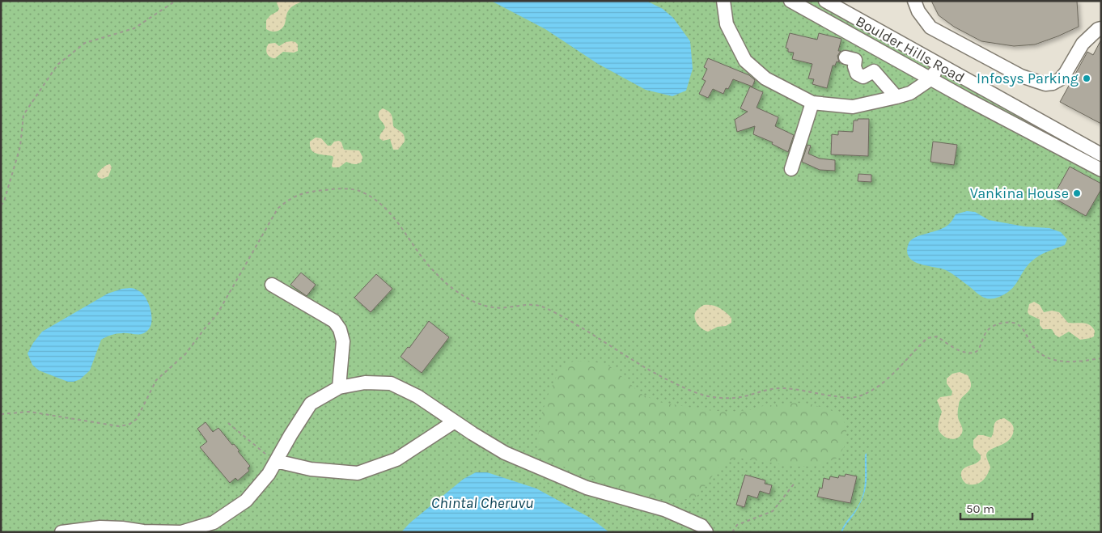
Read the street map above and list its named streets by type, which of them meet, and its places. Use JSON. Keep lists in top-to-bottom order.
{
  "streets": {
    "lane": ["Boulder Hills Road"]
  },
  "water": ["Chintal Cheruvu"],
  "places": ["Infosys Parking", "Vankina House"],
  "scale_bar": "50 m"
}
